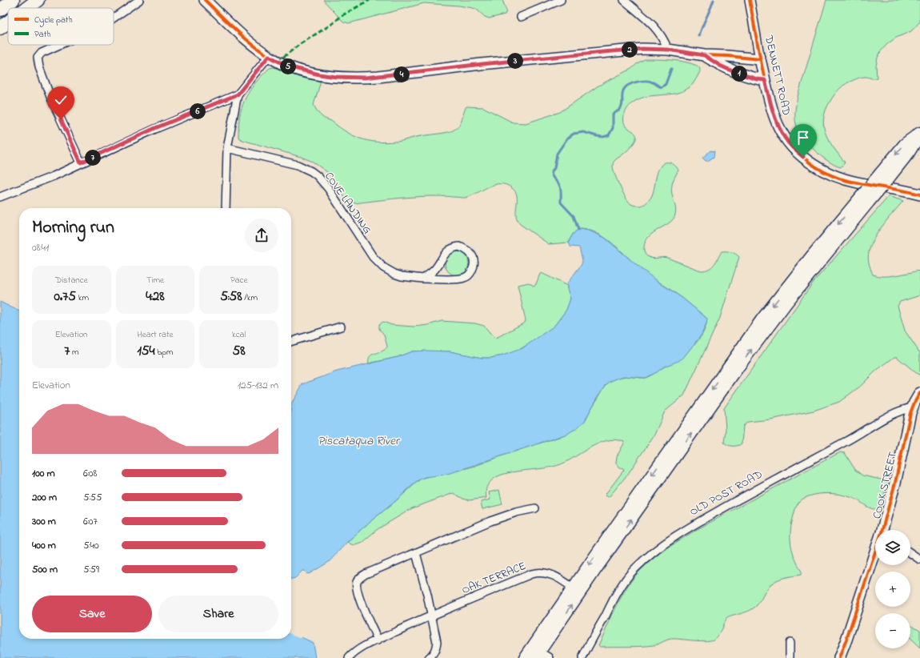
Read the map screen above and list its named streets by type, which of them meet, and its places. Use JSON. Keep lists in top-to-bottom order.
{
  "streets": {
    "main road": ["DENNETT ROAD", "COOK STREET"],
    "street": ["COVE LANDING", "OLD POST ROAD", "OAK TERRACE"]
  },
  "crossings": [
    ["COOK STREET", "OLD POST ROAD"]
  ],
  "water": ["Piscataqua River"],
  "legend": ["Cycle path", "Path"],
  "page": {
    "pins": [
      "2",
      "3",
      "5",
      "1",
      "4",
      "6",
      "7"
    ],
    "heading": ["Morning run", "08:41"],
    "stats": [
      ["Distance", "0.75 km"],
      ["Time", "4:28"],
      ["Pace", "5:58 /km"],
      ["Elevation", "7 m"],
      ["Heart rate", "154 bpm"],
      ["kcal", "58"]
    ],
    "chart": ["Elevation", "125–132 m"],
    "list": [
      {
        "name": "100 m",
        "note": "6:08"
      },
      {
        "name": "200 m",
        "note": "5:55"
      },
      {
        "name": "300 m",
        "note": "6:07"
      },
      {
        "name": "400 m",
        "note": "5:40"
      },
      {
        "name": "500 m",
        "note": "5:59"
      }
    ],
    "map_buttons": ["+", "−"],
    "buttons": ["Save", "Share"]
  }
}
